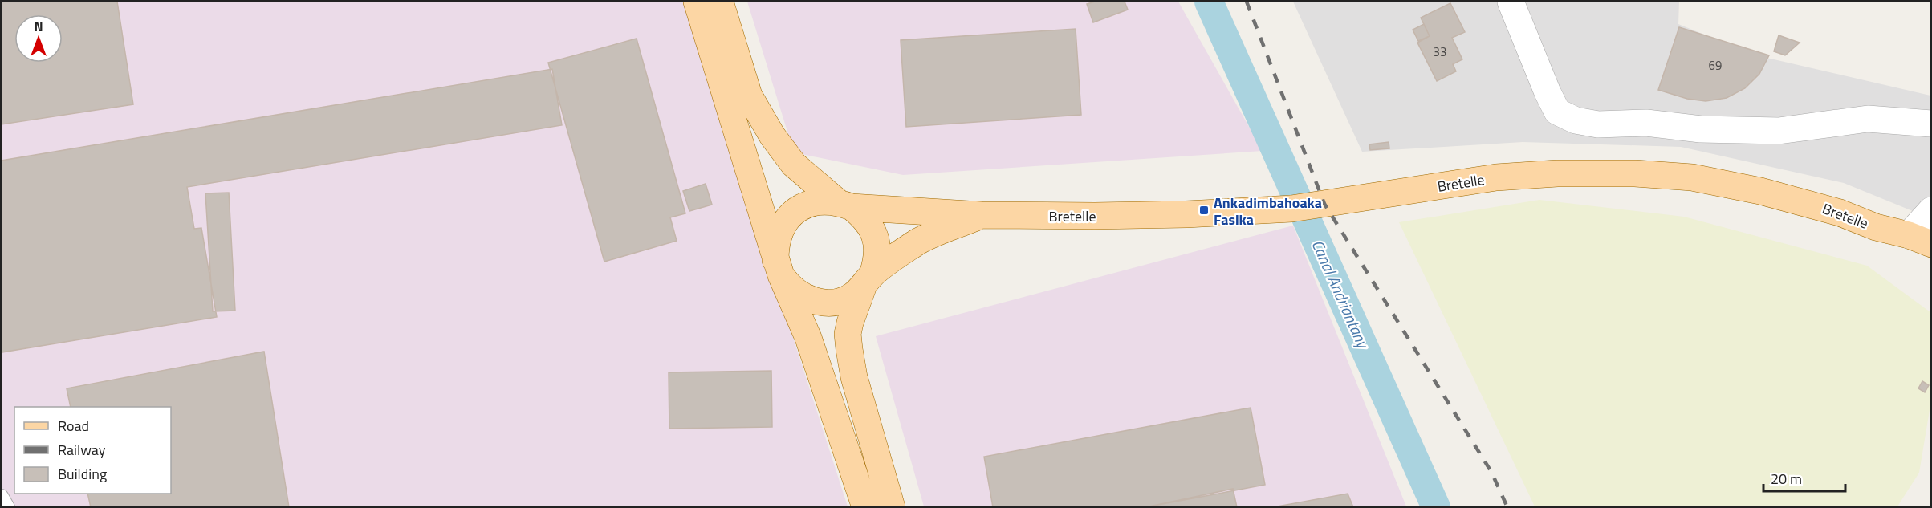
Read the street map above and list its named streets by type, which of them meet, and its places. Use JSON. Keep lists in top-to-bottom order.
{
  "streets": {
    "main road": ["Bretelle"]
  },
  "water": ["Canal Andriantany"],
  "places": {
    "transit": ["Ankadimbahoaka Fasika"]
  },
  "house_numbers": ["33", "69"],
  "legend": ["Road", "Railway", "Building"],
  "scale_bar": "20 m",
  "north": "top"
}
